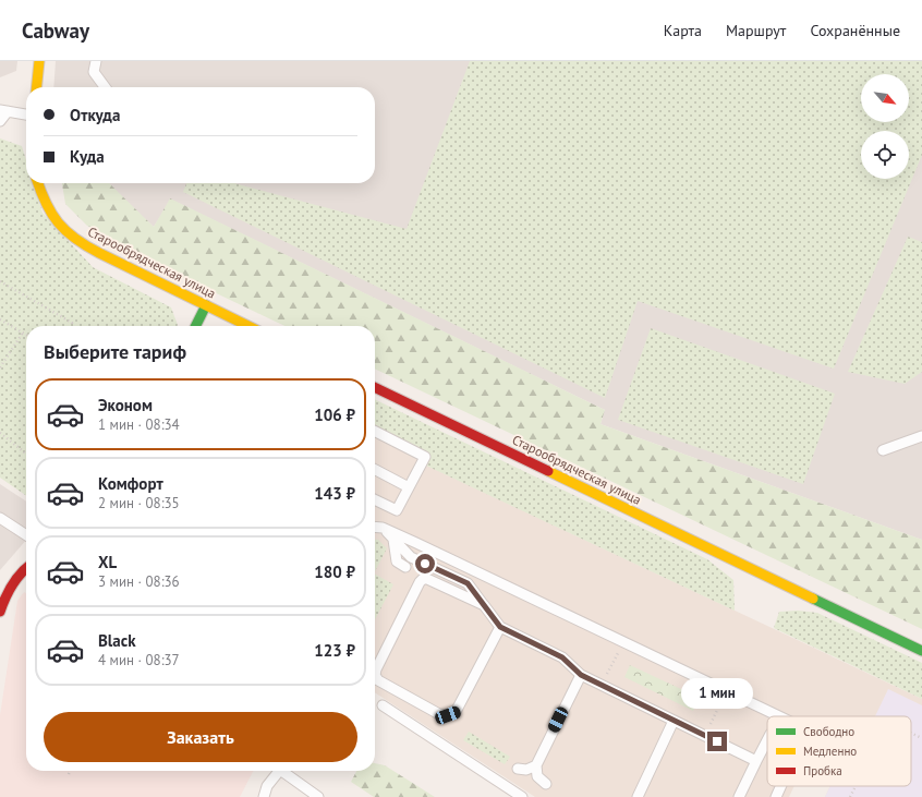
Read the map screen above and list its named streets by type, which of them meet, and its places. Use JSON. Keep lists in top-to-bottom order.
{
  "streets": {
    "street": ["Старообрядческая улица"]
  },
  "legend": ["Свободно", "Медленно", "Пробка"],
  "north": "bottom right",
  "page": {
    "header": "Cabway",
    "nav": ["Карта", "Маршрут", "Сохранённые"],
    "banner": ["Откуда", "Куда"],
    "heading": "Выберите тариф",
    "list": [
      {
        "name": "Эконом",
        "note": "1 мин · 08:34",
        "value": "106 ₽"
      },
      {
        "name": "Комфорт",
        "note": "2 мин · 08:35",
        "value": "143 ₽"
      },
      {
        "name": "XL",
        "note": "3 мин · 08:36",
        "value": "180 ₽"
      },
      {
        "name": "Black",
        "note": "4 мин · 08:37",
        "value": "123 ₽"
      }
    ],
    "bubble": "1 мин",
    "buttons": "Заказать"
  }
}
